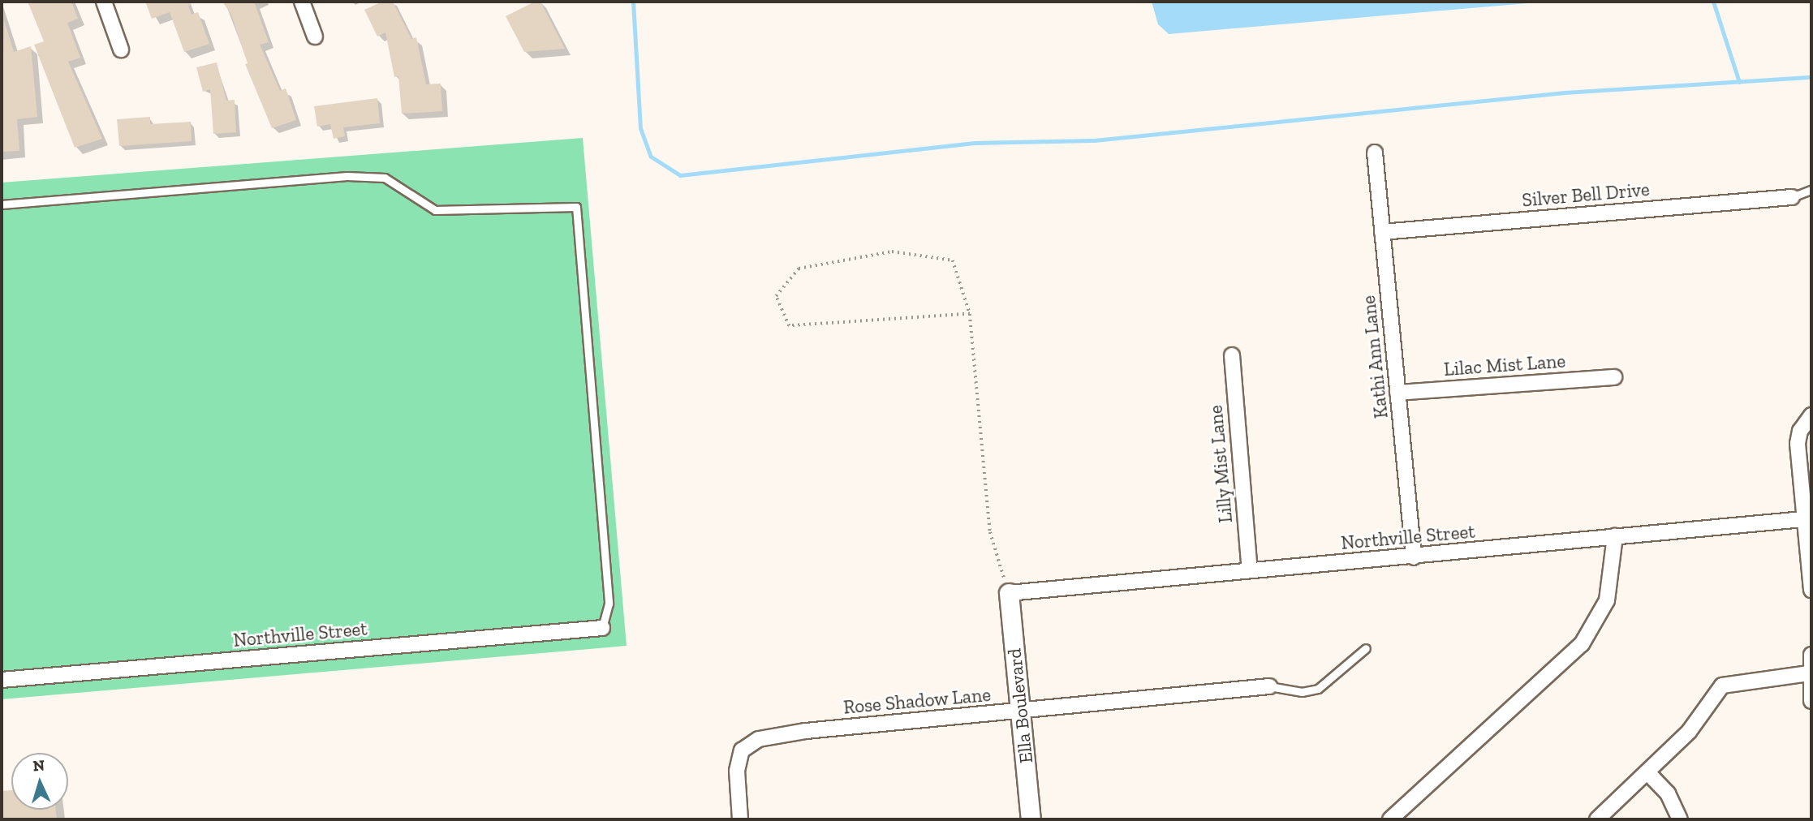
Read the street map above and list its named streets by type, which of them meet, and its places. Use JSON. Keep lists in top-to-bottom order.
{
  "streets": {
    "street": [
      "Silver Bell Drive",
      "Kathi Ann Lane",
      "Lilac Mist Lane",
      "Lilly Mist Lane",
      "Northville Street",
      "Rose Shadow Lane",
      "Ella Boulevard"
    ]
  },
  "crossings": [
    ["Silver Bell Drive", "Kathi Ann Lane"],
    ["Kathi Ann Lane", "Lilac Mist Lane"],
    ["Kathi Ann Lane", "Northville Street"],
    ["Lilly Mist Lane", "Northville Street"],
    ["Northville Street", "Ella Boulevard"],
    ["Rose Shadow Lane", "Ella Boulevard"]
  ],
  "north": "top"
}
